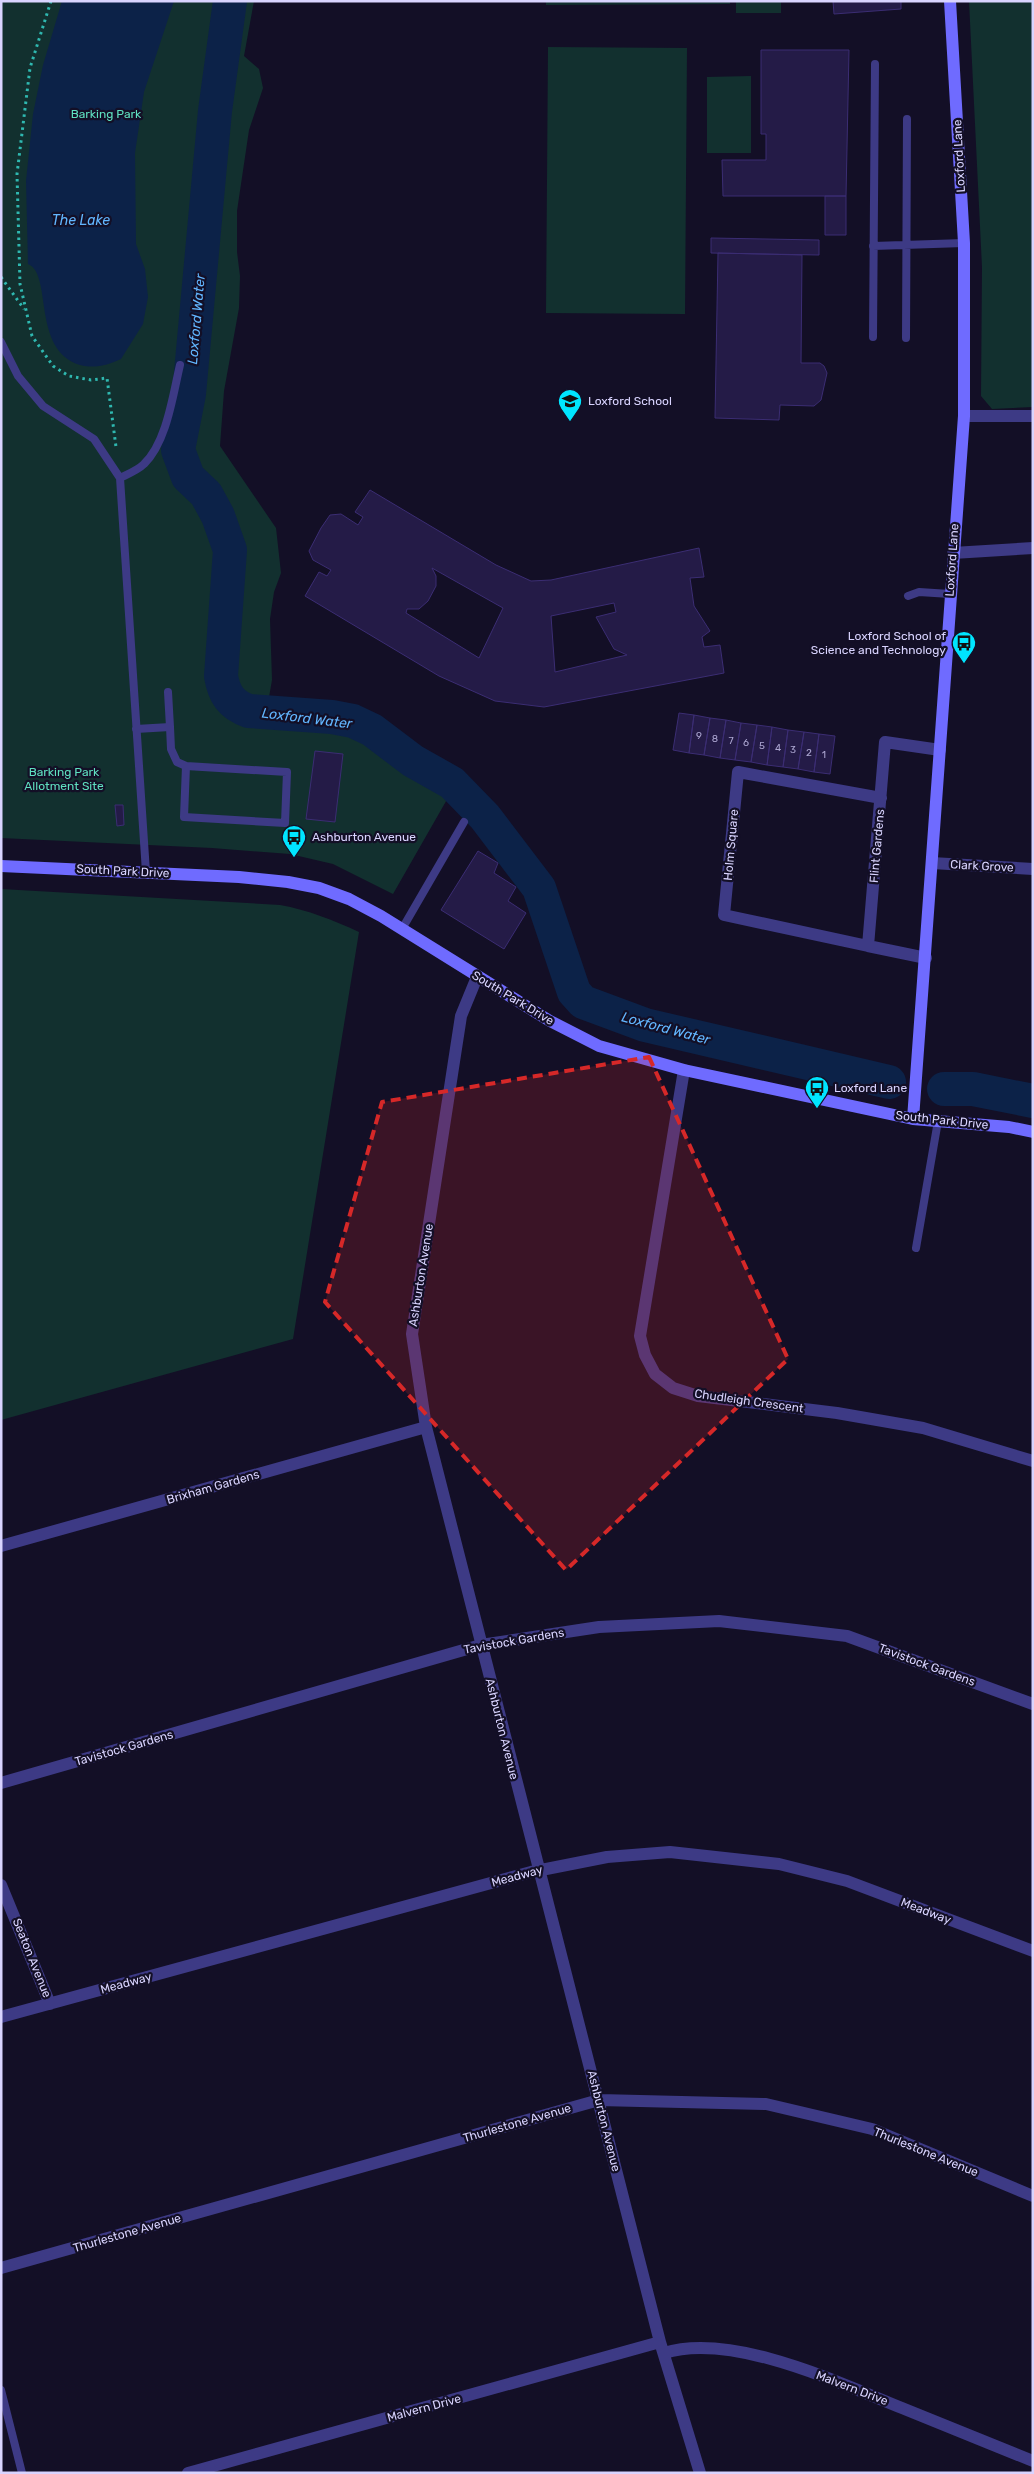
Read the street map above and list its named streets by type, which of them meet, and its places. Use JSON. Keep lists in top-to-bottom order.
{
  "streets": {
    "street": [
      "Loxford Lane",
      "Holm Square",
      "Flint Gardens",
      "Clark Grove",
      "South Park Drive",
      "Ashburton Avenue",
      "Chudleigh Crescent",
      "Brixham Gardens",
      "Tavistock Gardens",
      "Meadway",
      "Seaton Avenue",
      "Thurlestone Avenue",
      "Malvern Drive"
    ]
  },
  "crossings": [
    ["Loxford Lane", "Flint Gardens"],
    ["Loxford Lane", "Clark Grove"],
    ["Loxford Lane", "South Park Drive"],
    ["Holm Square", "Flint Gardens"],
    ["South Park Drive", "Ashburton Avenue"],
    ["South Park Drive", "Chudleigh Crescent"],
    ["Ashburton Avenue", "Brixham Gardens"],
    ["Ashburton Avenue", "Tavistock Gardens"],
    ["Ashburton Avenue", "Meadway"],
    ["Ashburton Avenue", "Thurlestone Avenue"],
    ["Ashburton Avenue", "Malvern Drive"],
    ["Meadway", "Seaton Avenue"]
  ],
  "water": ["The Lake", "Loxford Water"],
  "parks": ["Barking Park", "Barking Park Allotment Site"],
  "places": {
    "school or university": ["Loxford School"],
    "bus stop": ["Loxford School of Science and Technology", "Ashburton Avenue", "Loxford Lane"]
  },
  "house_numbers": [
    "9",
    "8",
    "7",
    "6",
    "5",
    "4",
    "3",
    "2",
    "1"
  ]
}
